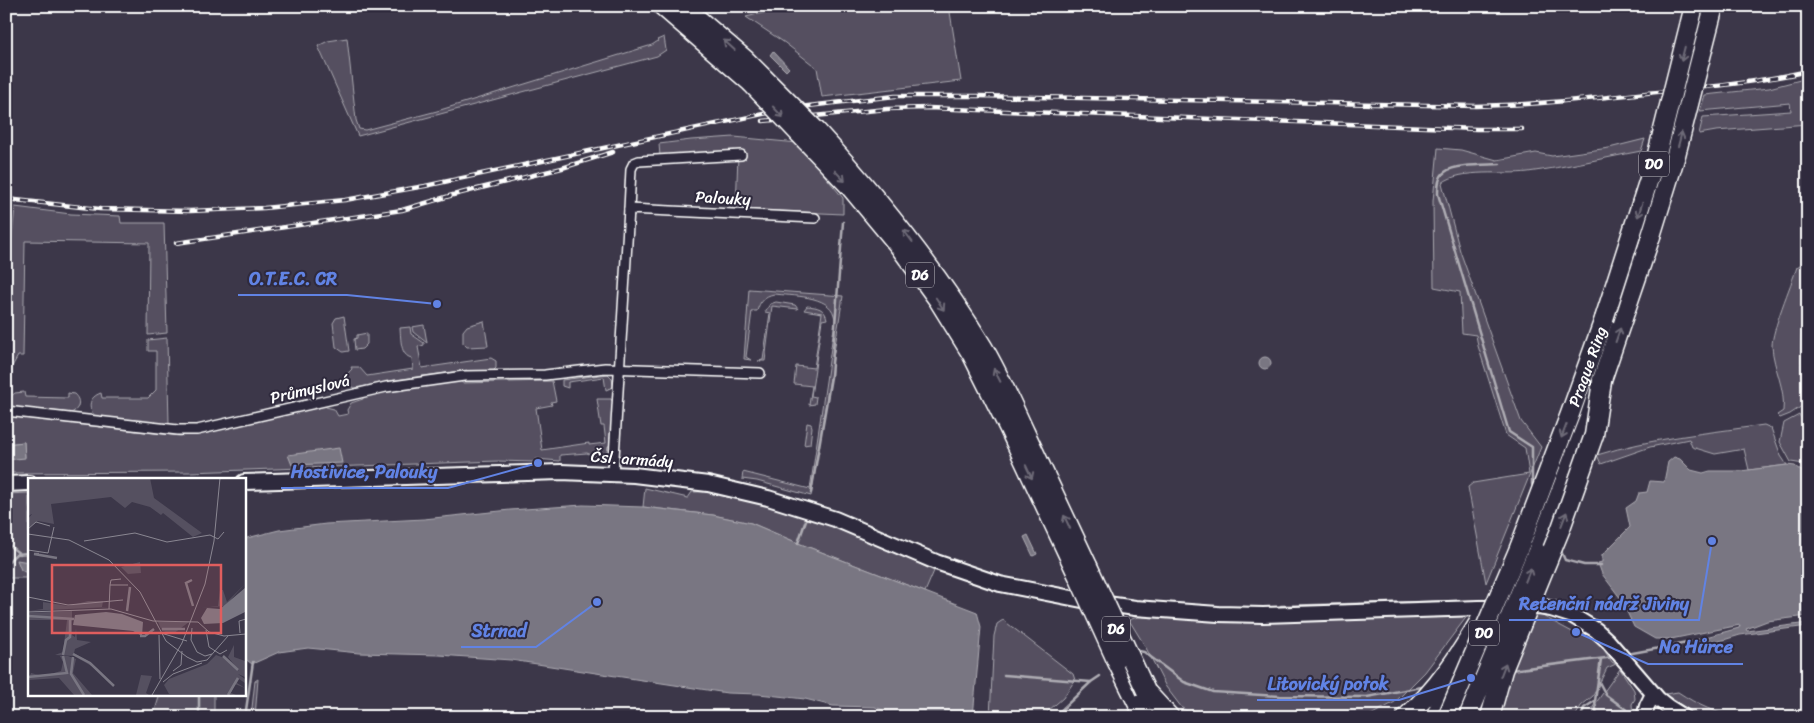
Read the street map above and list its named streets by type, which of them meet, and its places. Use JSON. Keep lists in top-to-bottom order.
{
  "streets": {
    "highway": ["D0", "D6", "Prague Ring"],
    "main road": ["Čsl. armády"],
    "street": ["Palouky", "Průmyslová"]
  },
  "places": [
    "O.T.E.C. CR",
    "Hostivice, Palouky",
    "Retenční nádrž Jiviny",
    "Strnad",
    "Na Hůrce",
    "Litovický potok"
  ]
}
